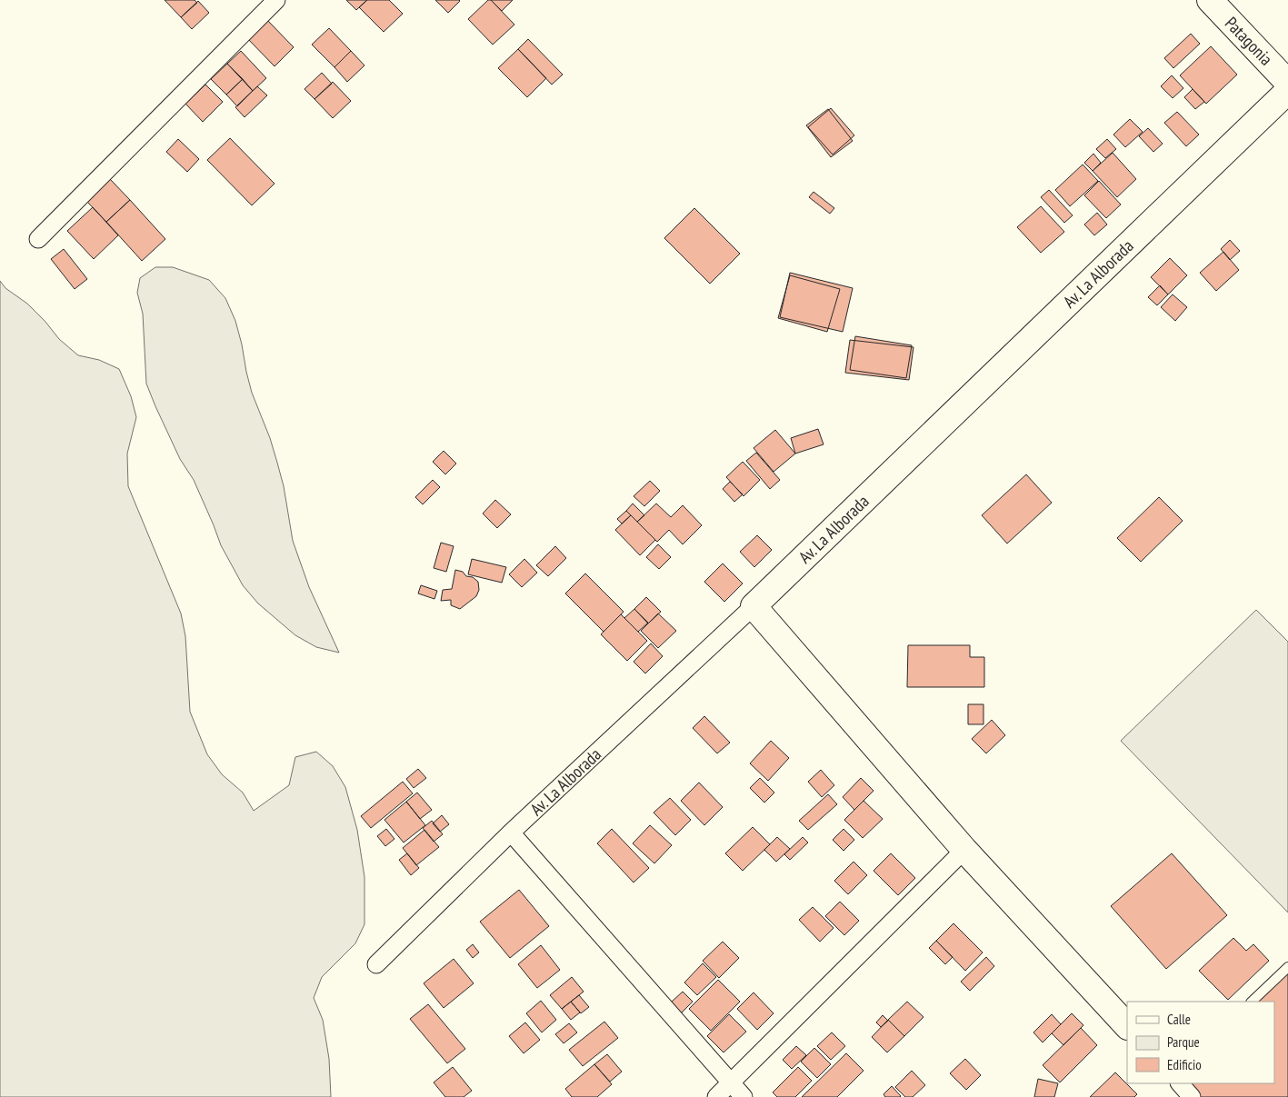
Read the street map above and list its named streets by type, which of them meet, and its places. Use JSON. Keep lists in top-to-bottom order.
{
  "streets": {
    "main road": ["Patagonia", "Av. La Alborada"]
  },
  "legend": ["Calle", "Parque", "Edificio"]
}
